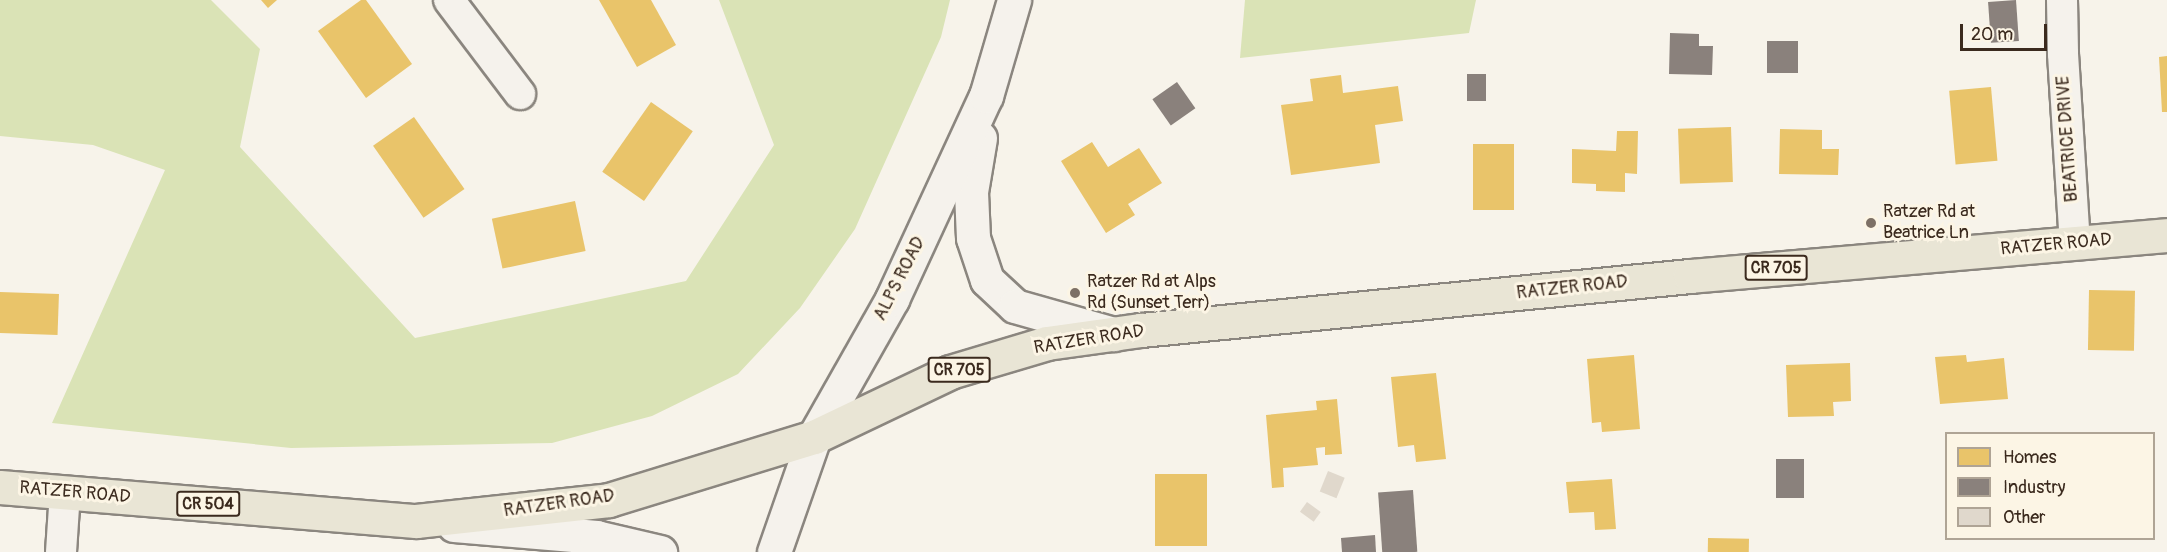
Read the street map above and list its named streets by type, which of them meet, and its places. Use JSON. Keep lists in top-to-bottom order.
{
  "streets": {
    "main road": [
      "RATZER ROAD",
      "CR 705",
      "ALPS ROAD",
      "CR 504"
    ],
    "street": ["BEATRICE DRIVE"]
  },
  "crossings": [
    ["BEATRICE DRIVE", "RATZER ROAD"],
    ["RATZER ROAD", "ALPS ROAD"]
  ],
  "places": ["Ratzer Rd at Beatrice Ln", "Ratzer Rd at Alps Rd (Sunset Terr)"],
  "legend": ["Homes", "Industry", "Other"],
  "scale_bar": "20 m"
}
